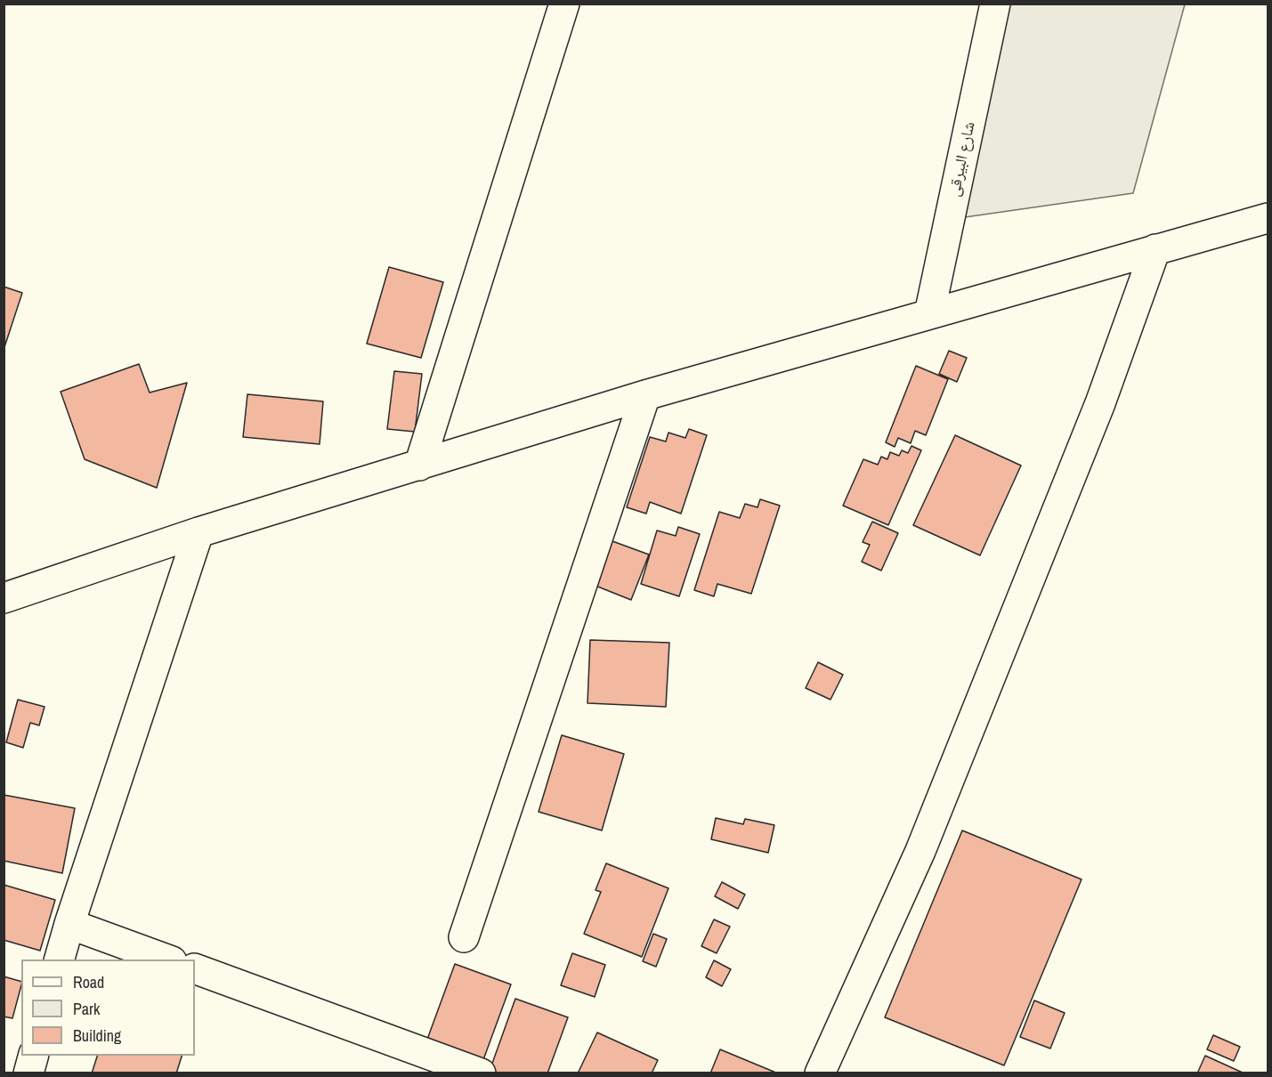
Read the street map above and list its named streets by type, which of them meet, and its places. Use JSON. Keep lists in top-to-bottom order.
{
  "streets": {
    "street": ["شارع البيرقى"]
  },
  "legend": ["Road", "Park", "Building"]
}
